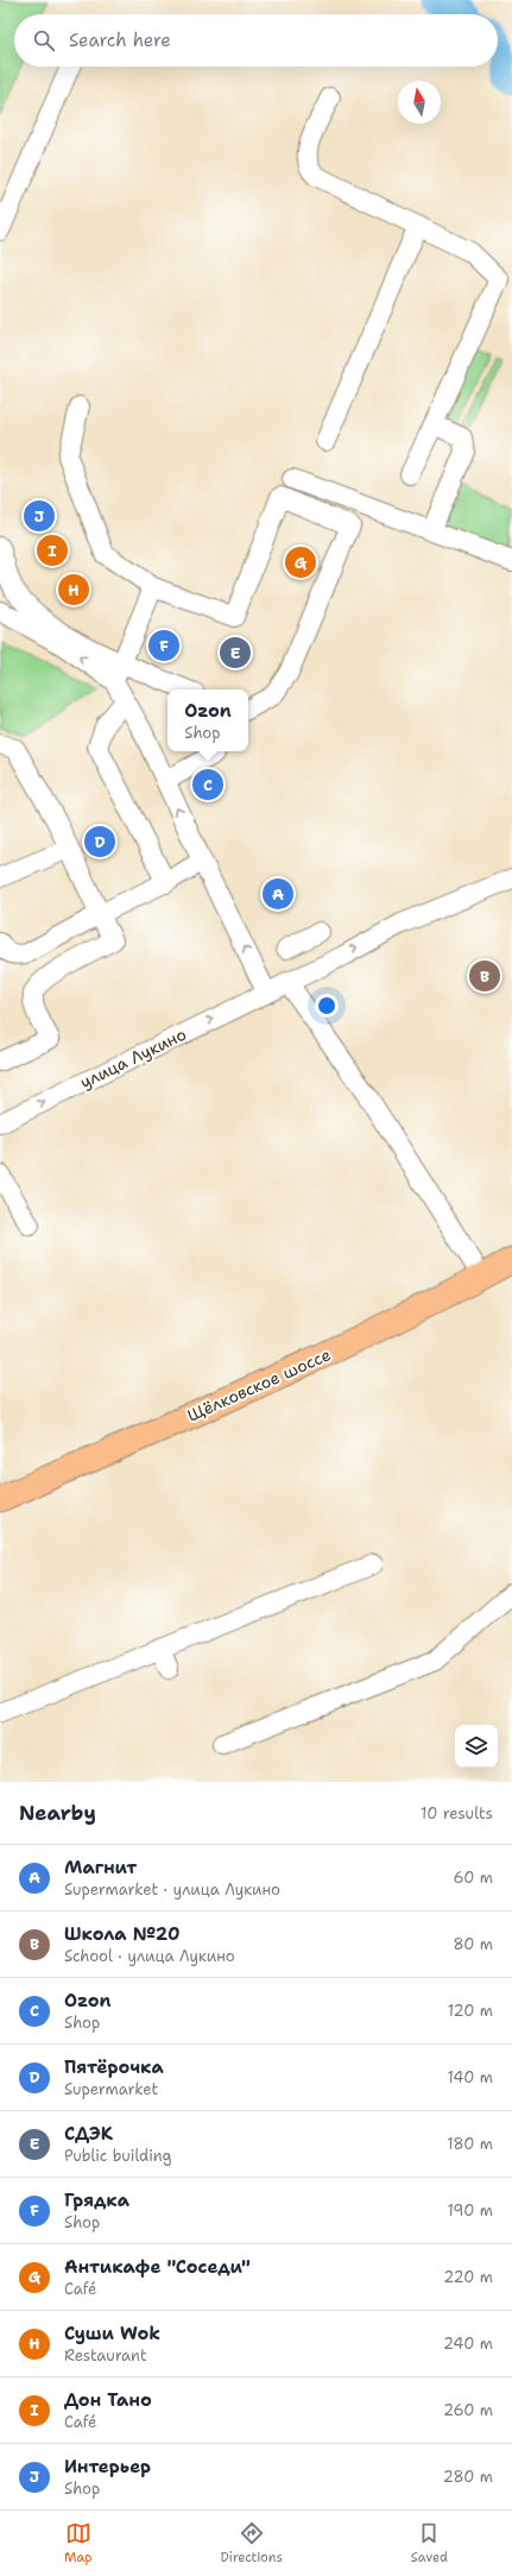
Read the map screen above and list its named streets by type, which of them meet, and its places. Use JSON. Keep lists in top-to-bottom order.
{
  "streets": {
    "main road": ["Щёлковское шоссе"],
    "street": ["улица Лукино"]
  },
  "north": "top",
  "page": {
    "search": "Search here",
    "pins": [
      "J",
      "I",
      "G",
      "H",
      "F",
      "E",
      "C",
      "D",
      "A",
      "B"
    ],
    "popup": ["Ozon", "Shop"],
    "heading": ["Nearby", "10 results"],
    "list": [
      {
        "mark": "A",
        "name": "Магнит",
        "note": "Supermarket · улица Лукино",
        "value": "60 m"
      },
      {
        "mark": "B",
        "name": "Школа №20",
        "note": "School · улица Лукино",
        "value": "80 m"
      },
      {
        "mark": "C",
        "name": "Ozon",
        "note": "Shop",
        "value": "120 m"
      },
      {
        "mark": "D",
        "name": "Пятёрочка",
        "note": "Supermarket",
        "value": "140 m"
      },
      {
        "mark": "E",
        "name": "СДЭК",
        "note": "Public building",
        "value": "180 m"
      },
      {
        "mark": "F",
        "name": "Грядка",
        "note": "Shop",
        "value": "190 m"
      },
      {
        "mark": "G",
        "name": "Антикафе \"Соседи\"",
        "note": "Café",
        "value": "220 m"
      },
      {
        "mark": "H",
        "name": "Суши Wok",
        "note": "Restaurant",
        "value": "240 m"
      },
      {
        "mark": "I",
        "name": "Дон Тано",
        "note": "Café",
        "value": "260 m"
      },
      {
        "mark": "J",
        "name": "Интерьер",
        "note": "Shop",
        "value": "280 m"
      }
    ],
    "nav": ["Map", "Directions", "Saved"]
  }
}
